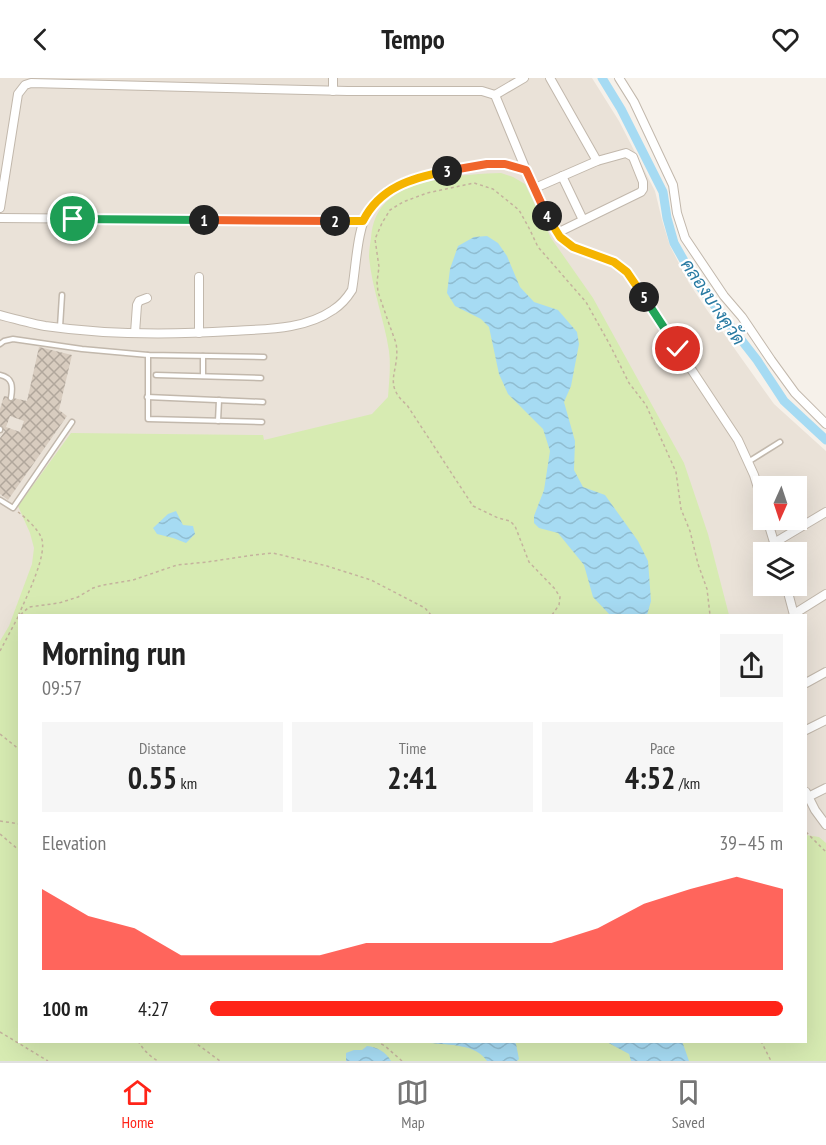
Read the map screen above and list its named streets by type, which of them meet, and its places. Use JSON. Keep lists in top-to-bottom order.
{
  "water": ["คลองบางคูวัด"],
  "north": "bottom",
  "page": {
    "header": "Tempo",
    "pins": [
      "3",
      "4",
      "1",
      "2",
      "5"
    ],
    "heading": ["Morning run", "09:57"],
    "stats": [
      ["Distance", "0.55 km"],
      ["Time", "2:41"],
      ["Pace", "4:52 /km"]
    ],
    "chart": ["Elevation", "39–45 m"],
    "list": [
      {
        "name": "100 m",
        "note": "4:27"
      }
    ],
    "tabs": ["Home", "Map", "Saved"]
  }
}
